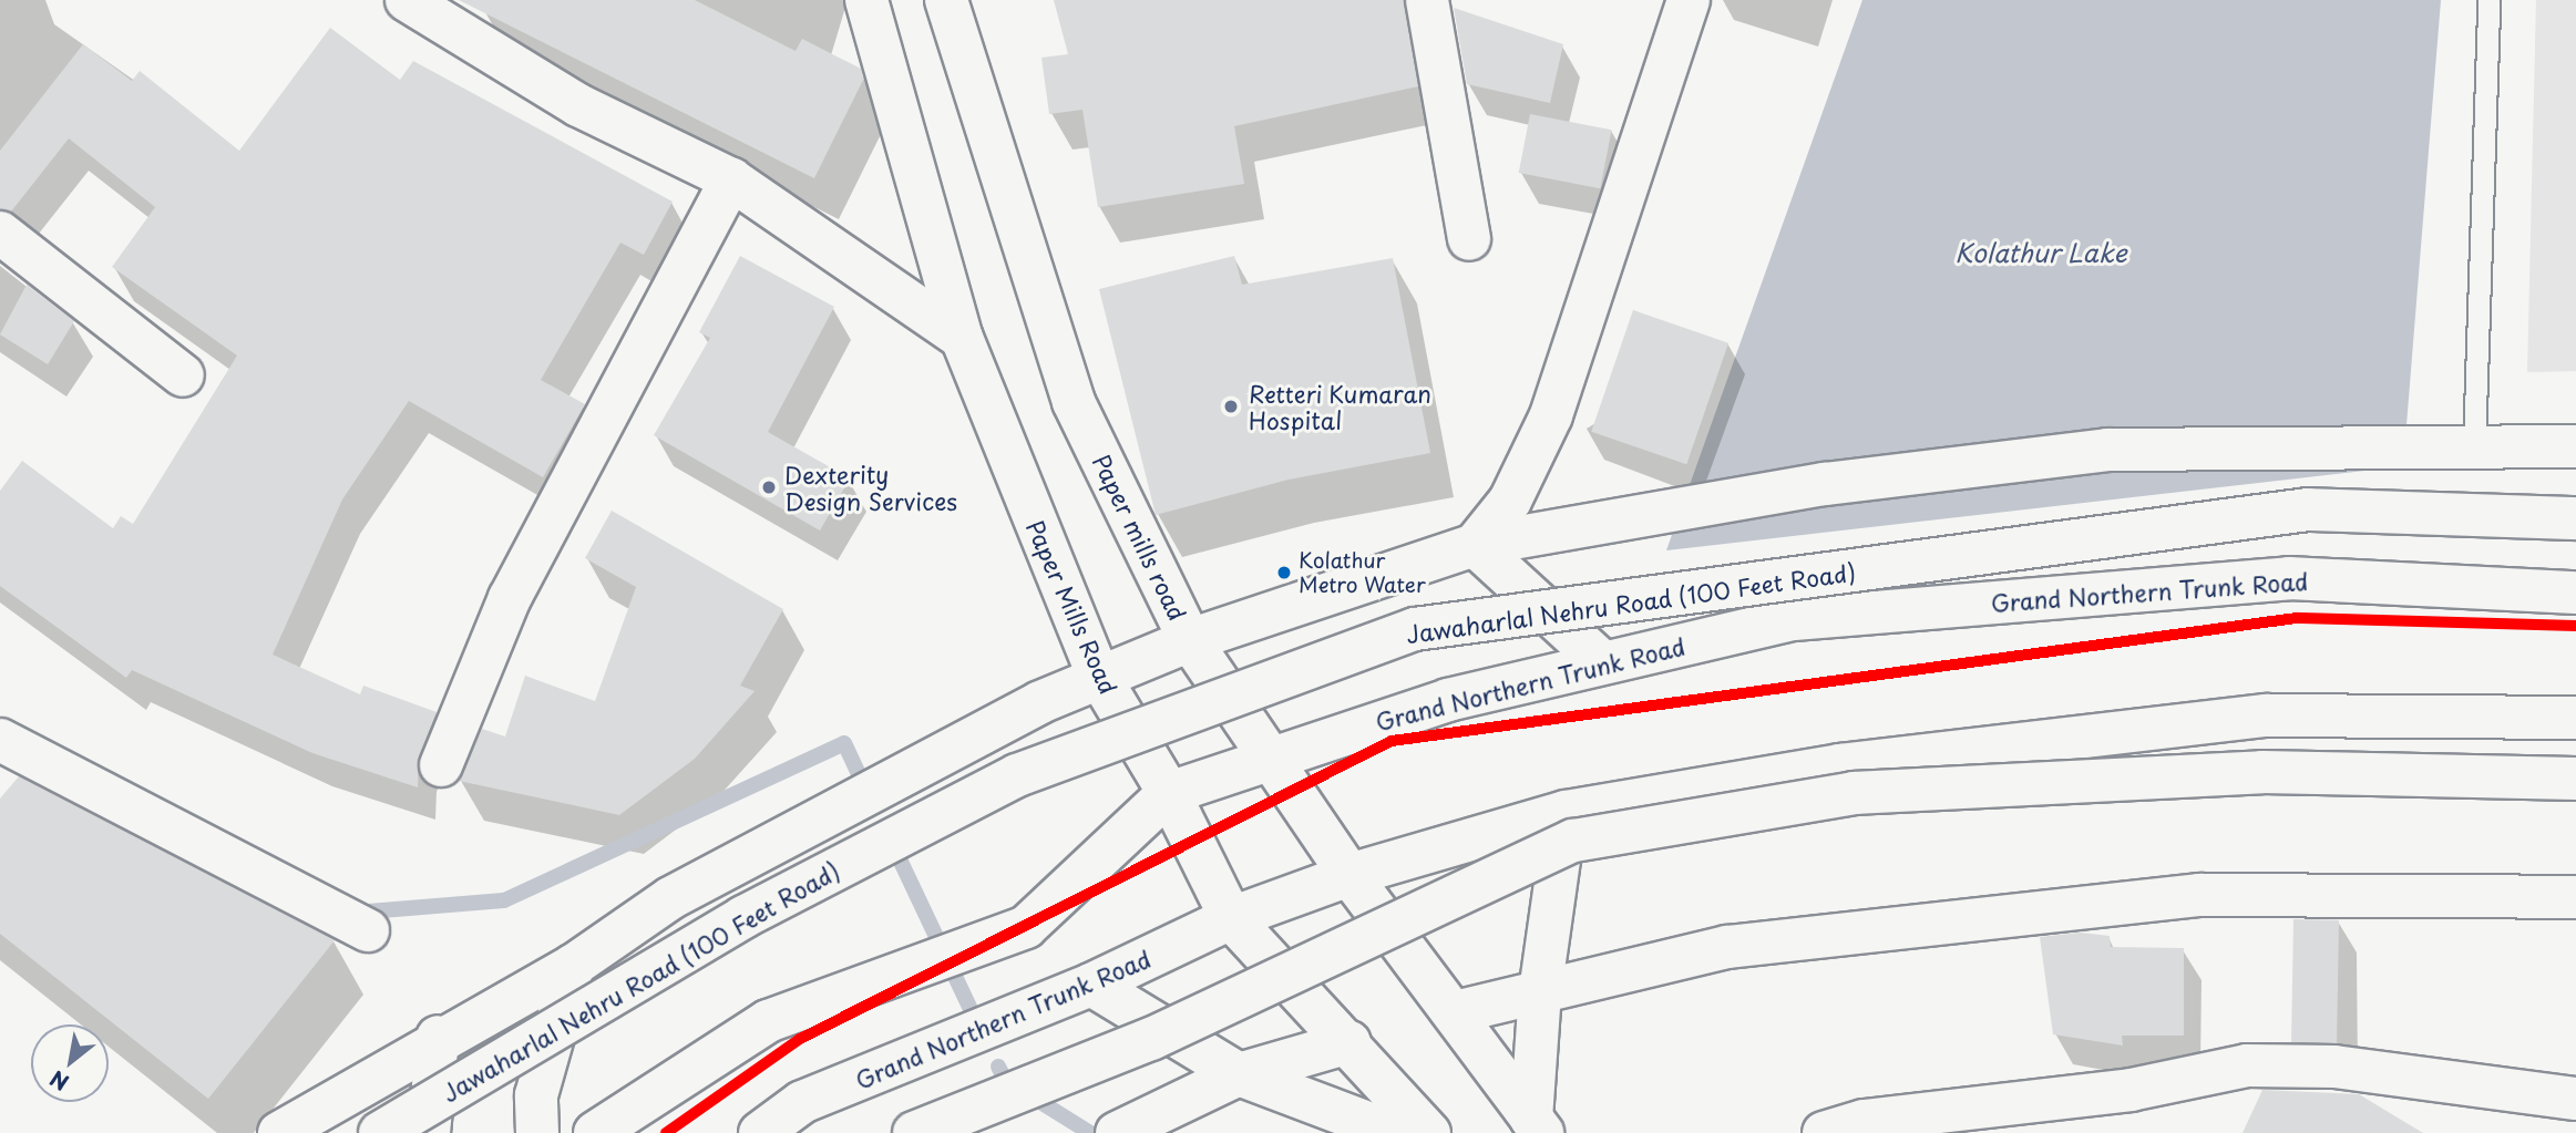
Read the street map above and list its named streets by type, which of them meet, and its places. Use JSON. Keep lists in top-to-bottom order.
{
  "streets": {
    "main road": [
      "Paper mills road",
      "Grand Northern Trunk Road",
      "Jawaharlal Nehru Road (100 Feet Road)",
      "Paper Mills Road"
    ]
  },
  "crossings": [
    ["Paper mills road", "Grand Northern Trunk Road"],
    ["Grand Northern Trunk Road", "Paper Mills Road"]
  ],
  "water": ["Kolathur Lake"],
  "places": ["Retteri Kumaran Hospital", "Dexterity Design Services", "Kolathur Metro Water"],
  "north": "bottom left"
}
